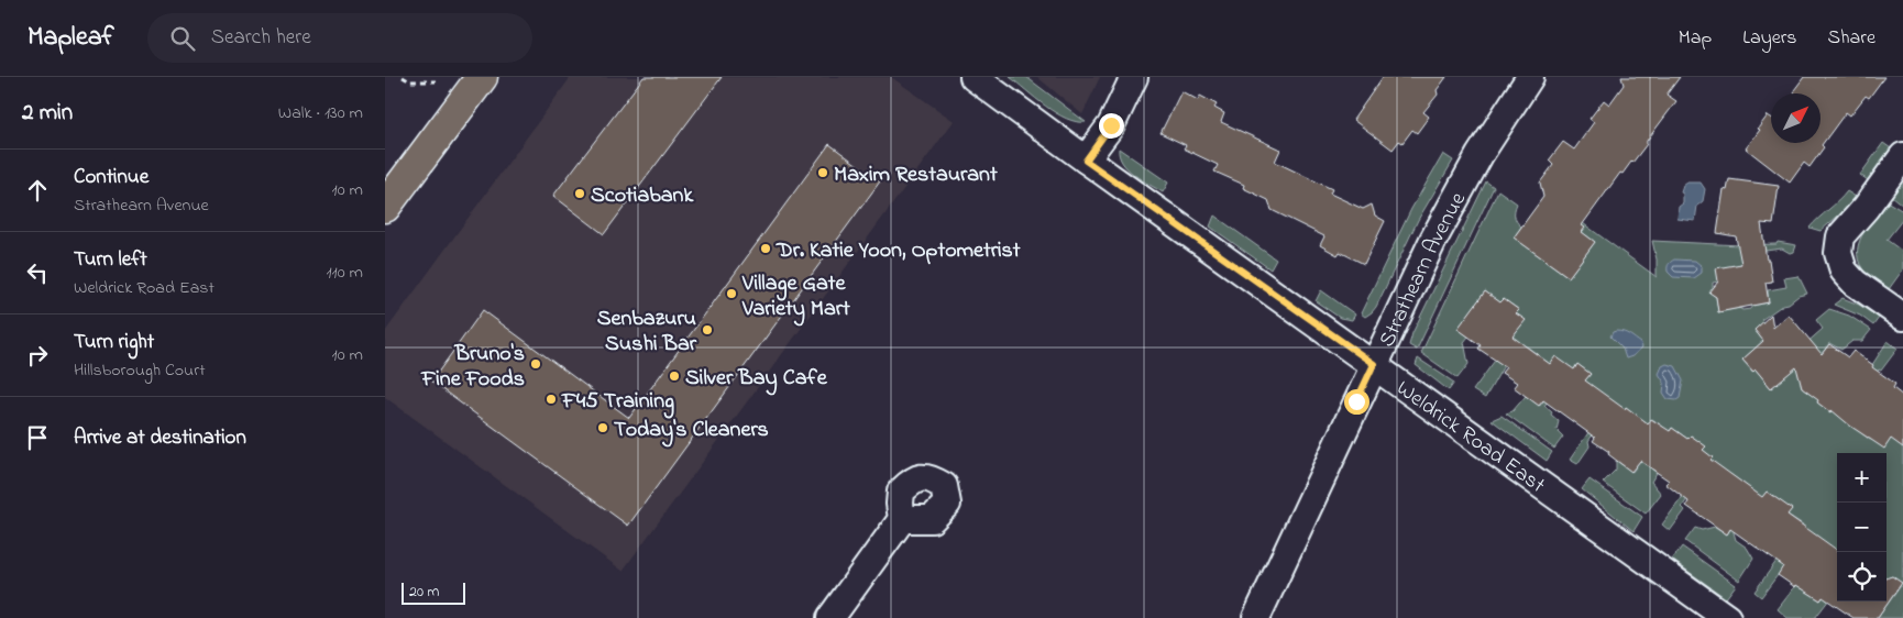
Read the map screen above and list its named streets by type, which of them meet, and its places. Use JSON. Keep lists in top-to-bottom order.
{
  "streets": {
    "street": ["Strathearn Avenue", "Weldrick Road East"]
  },
  "crossings": [
    ["Strathearn Avenue", "Weldrick Road East"]
  ],
  "places": [
    "Maxim Restaurant",
    "Scotiabank",
    "Dr. Katie Yoon, Optometrist",
    "Village Gate Variety Mart",
    "Senbazuru Sushi Bar",
    "Bruno's Fine Foods",
    "Silver Bay Cafe",
    "F45 Training",
    "Today's Cleaners"
  ],
  "scale_bar": "20 m",
  "north": "top right",
  "page": {
    "header": "Mapleaf",
    "search": "Search here",
    "nav": ["Map", "Layers", "Share"],
    "heading": ["2 min", "Walk · 130 m"],
    "list": [
      ["Continue", "Strathearn Avenue", "10 m"],
      ["Turn left", "Weldrick Road East", "110 m"],
      ["Turn right", "Hillsborough Court", "10 m"],
      "Arrive at destination"
    ],
    "map_buttons": ["+", "−"],
    "scale": "20 m"
  }
}
